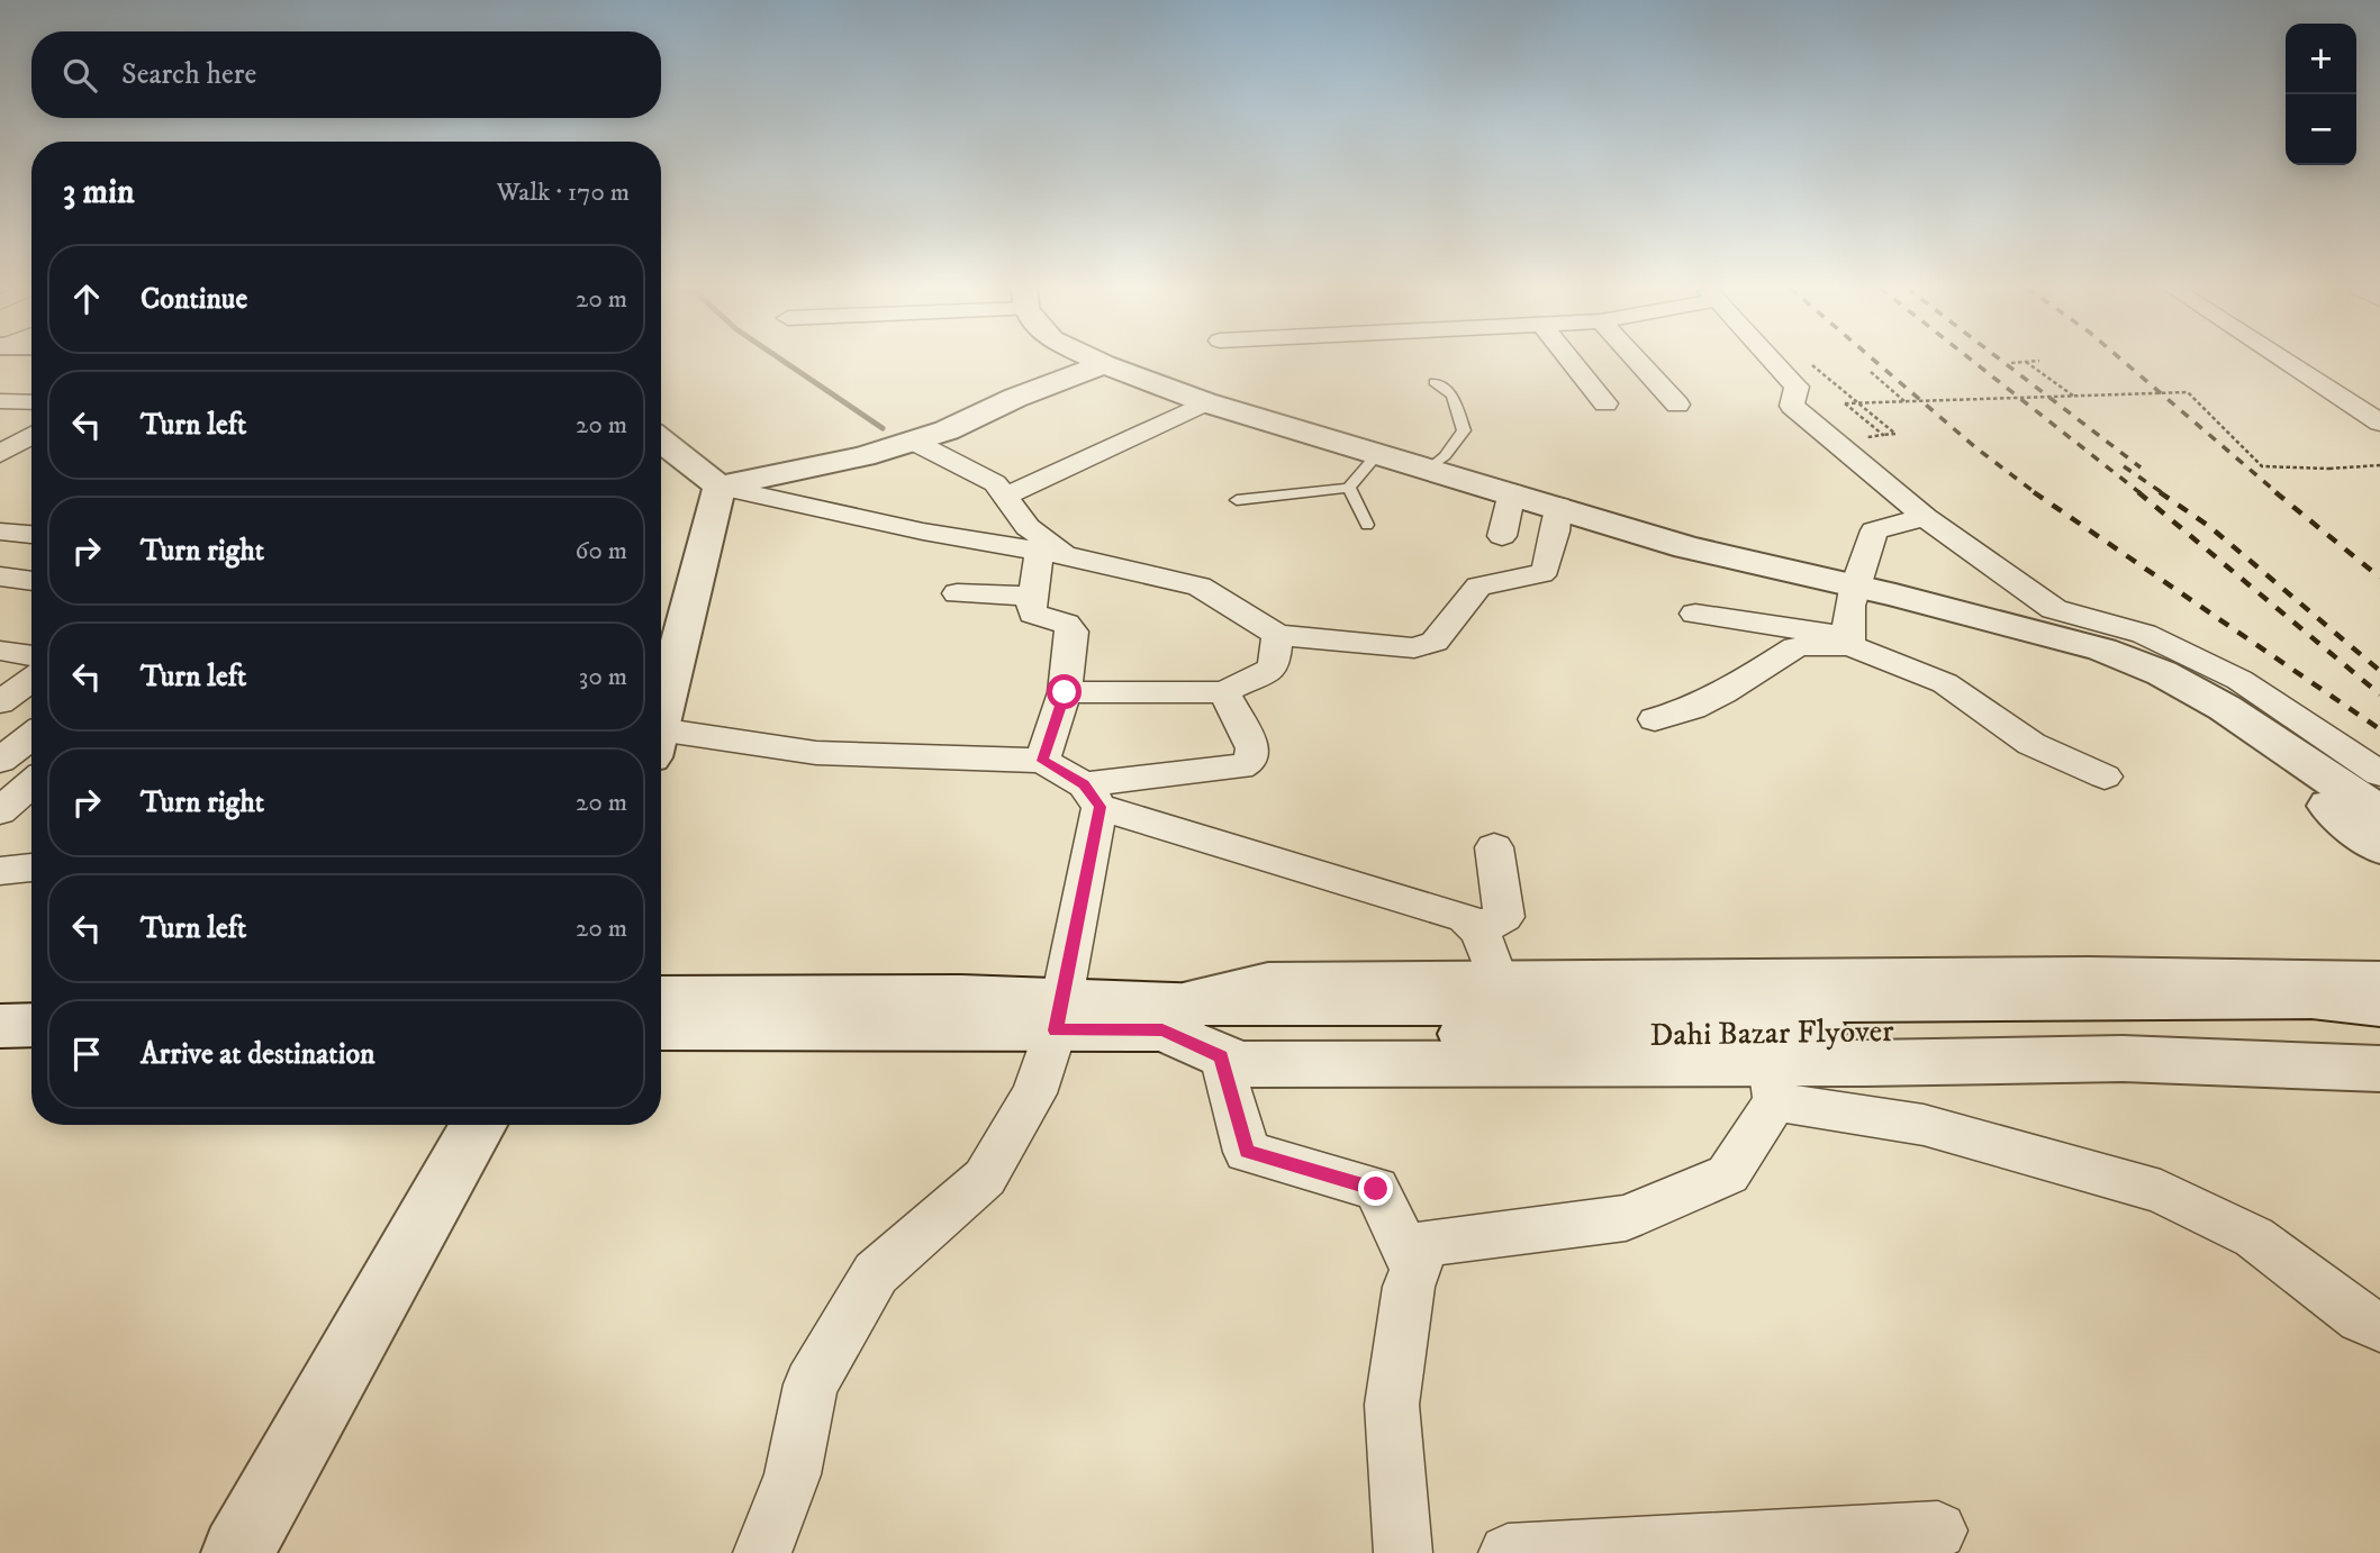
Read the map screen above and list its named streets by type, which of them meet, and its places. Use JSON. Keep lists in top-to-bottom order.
{
  "streets": {
    "street": ["Dahi Bazar Flyover"]
  },
  "page": {
    "map_buttons": ["+", "−"],
    "search": "Search here",
    "heading": ["3 min", "Walk · 170 m"],
    "list": [
      ["Continue", "20 m"],
      ["Turn left", "20 m"],
      ["Turn right", "60 m"],
      ["Turn left", "30 m"],
      ["Turn right", "20 m"],
      ["Turn left", "20 m"],
      "Arrive at destination"
    ]
  }
}
